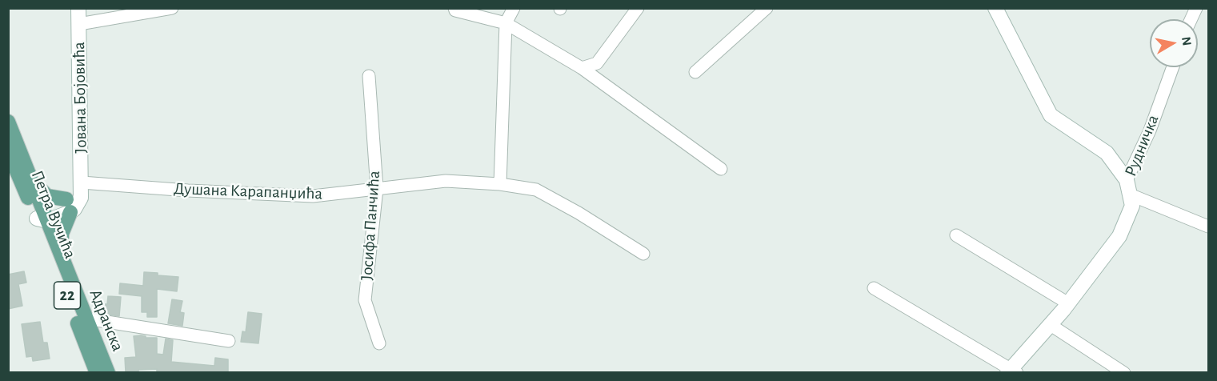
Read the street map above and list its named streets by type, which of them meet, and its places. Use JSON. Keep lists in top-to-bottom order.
{
  "streets": {
    "main road": ["Петра Вучића", "22", "Адранска"],
    "street": [
      "Јована Бојовића",
      "Рудничка",
      "Душана Карапанџића",
      "Јосифа Панчића"
    ]
  },
  "crossings": [
    ["Јована Бојовића", "Душана Карапанџића"],
    ["Душана Карапанџића", "Јосифа Панчића"],
    ["Петра Вучића", "Адранска"]
  ],
  "north": "right"
}
